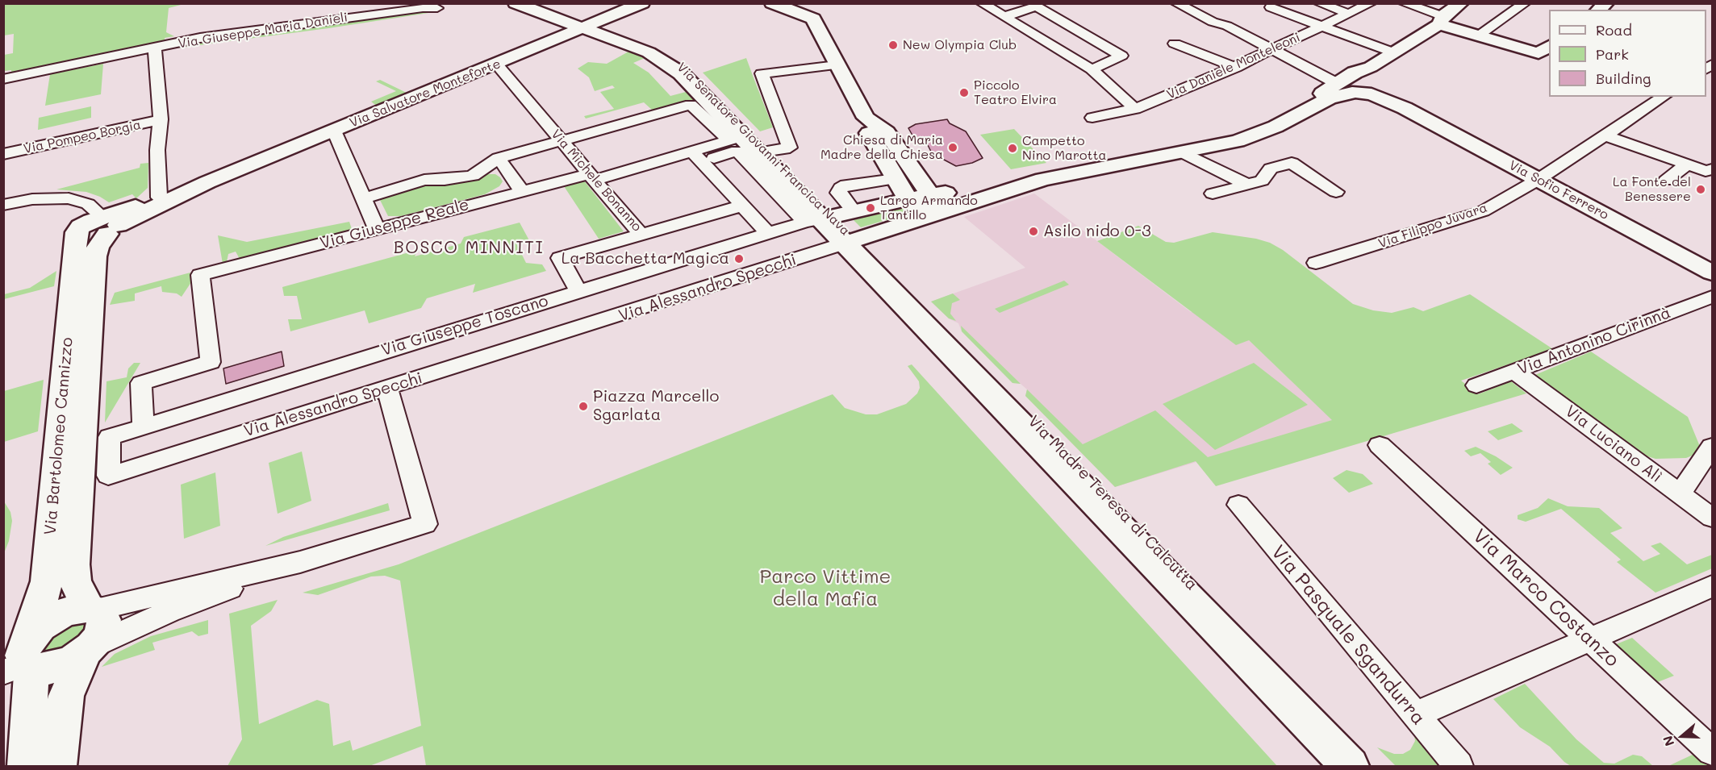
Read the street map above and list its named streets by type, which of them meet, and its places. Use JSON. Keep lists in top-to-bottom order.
{
  "streets": {
    "street": [
      "Via Giuseppe Maria Danieli",
      "Via Daniele Monteleoni",
      "Via Salvatore Monteforte",
      "Via Pompeo Borgia",
      "Via Senatore Giovanni Francica Nava",
      "Via Michele Bonanno",
      "Via Sofio Ferrero",
      "Via Giuseppe Reale",
      "Via Filippo Juvara",
      "Via Alessandro Specchi",
      "Via Giuseppe Toscano",
      "Via Antonino Cirinnà",
      "Via Bartolomeo Cannizzo",
      "Via Luciano Alì",
      "Via Madre Teresa di Calcutta",
      "Via Marco Costanzo",
      "Via Pasquale Sgandurra"
    ]
  },
  "crossings": [
    ["Via Salvatore Monteforte", "Via Senatore Giovanni Francica Nava"],
    ["Via Salvatore Monteforte", "Via Michele Bonanno"],
    ["Via Salvatore Monteforte", "Via Bartolomeo Cannizzo"],
    ["Via Senatore Giovanni Francica Nava", "Via Giuseppe Reale"],
    ["Via Senatore Giovanni Francica Nava", "Via Alessandro Specchi"],
    ["Via Senatore Giovanni Francica Nava", "Via Giuseppe Toscano"],
    ["Via Senatore Giovanni Francica Nava", "Via Madre Teresa di Calcutta"],
    ["Via Michele Bonanno", "Via Giuseppe Reale"],
    ["Via Sofio Ferrero", "Via Filippo Juvara"],
    ["Via Giuseppe Reale", "Via Giuseppe Toscano"],
    ["Via Alessandro Specchi", "Via Giuseppe Toscano"],
    ["Via Alessandro Specchi", "Via Madre Teresa di Calcutta"],
    ["Via Giuseppe Toscano", "Via Madre Teresa di Calcutta"],
    ["Via Antonino Cirinnà", "Via Luciano Alì"]
  ],
  "districts": ["BOSCO MINNITI"],
  "parks": ["Parco Vittime della Mafia"],
  "places": [
    "New Olympia Club",
    "Piccolo Teatro Elvira",
    "Chiesa di Maria Madre della Chiesa",
    "Campetto Nino Marotta",
    "La Fonte del Benessere",
    "Largo Armando Tantillo",
    "Asilo nido 0-3",
    "La Bacchetta Magica",
    "Piazza Marcello Sgarlata"
  ],
  "legend": ["Road", "Park", "Building"],
  "north": "left"
}
